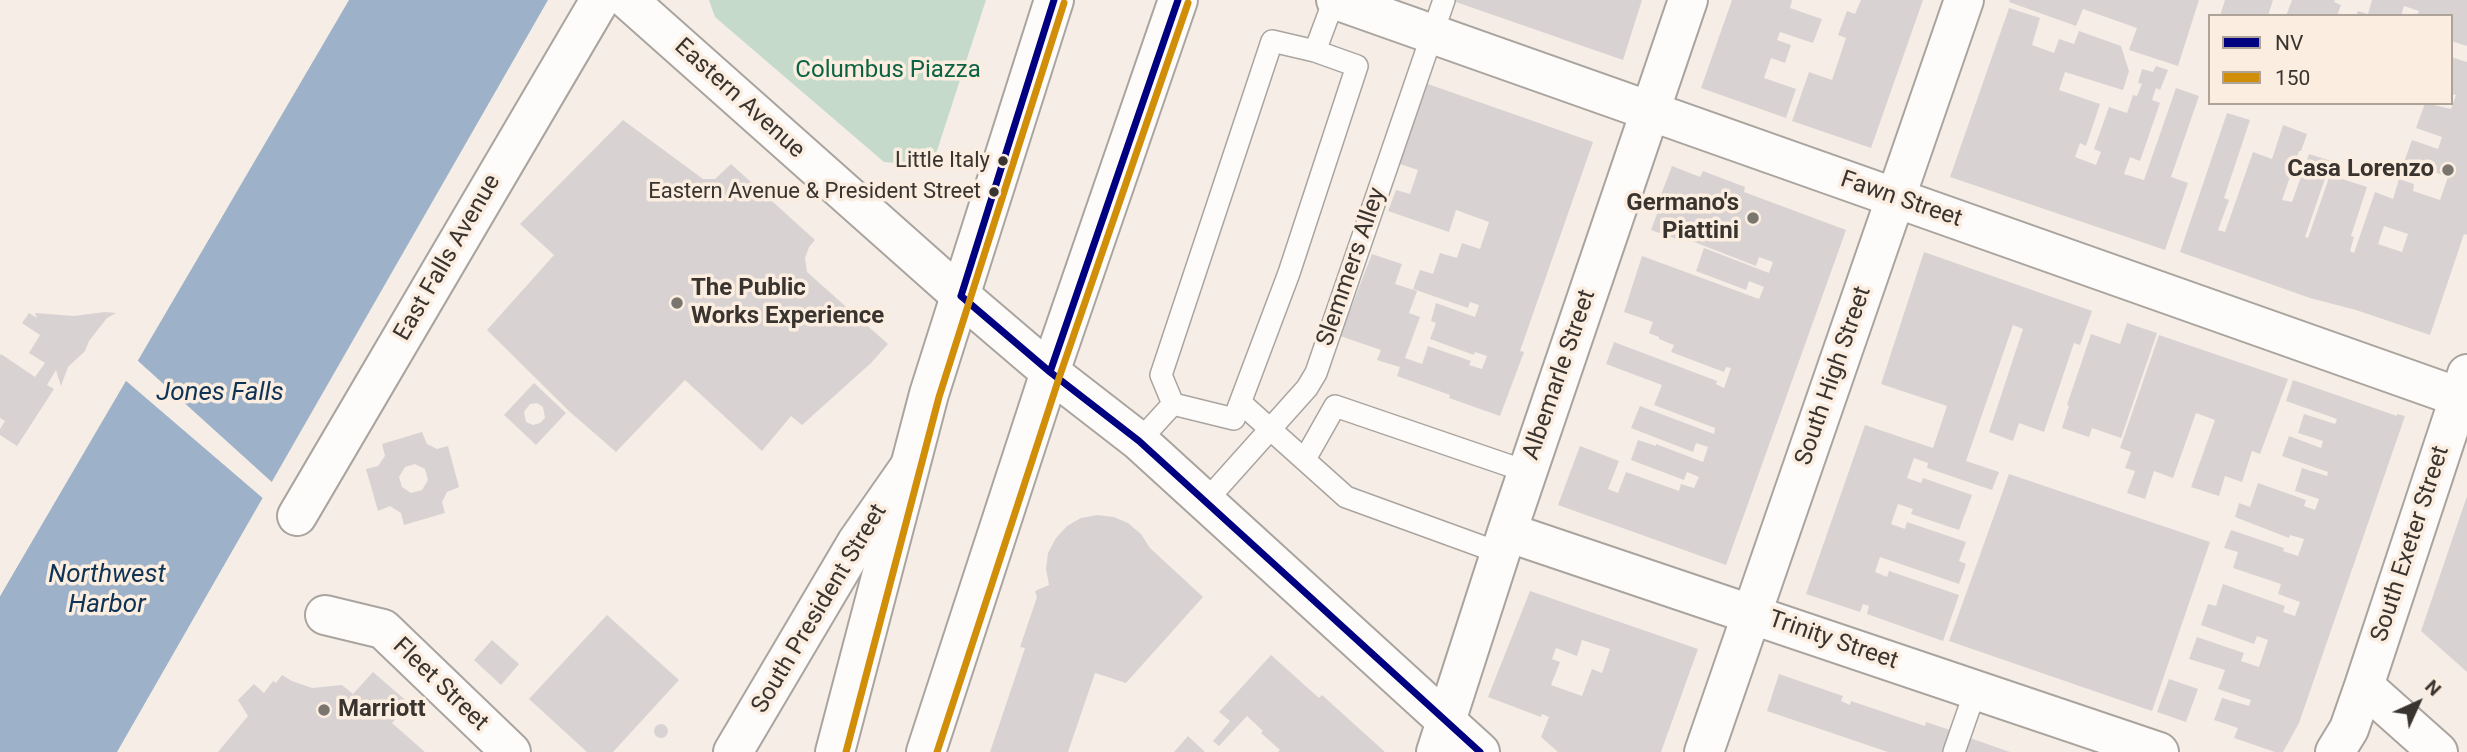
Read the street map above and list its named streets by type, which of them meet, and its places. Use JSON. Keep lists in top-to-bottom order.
{
  "streets": {
    "street": [
      "Eastern Avenue",
      "Fawn Street",
      "East Falls Avenue",
      "Albemarle Street",
      "South High Street",
      "South Exeter Street",
      "South President Street",
      "Trinity Street",
      "Fleet Street"
    ],
    "lane": ["Slemmers Alley"]
  },
  "crossings": [
    ["Eastern Avenue", "Slemmers Alley"],
    ["Eastern Avenue", "Albemarle Street"],
    ["Eastern Avenue", "South President Street"],
    ["Fawn Street", "Slemmers Alley"],
    ["Fawn Street", "Albemarle Street"],
    ["Fawn Street", "South High Street"],
    ["Fawn Street", "South Exeter Street"],
    ["Albemarle Street", "Trinity Street"],
    ["South High Street", "Trinity Street"]
  ],
  "water": ["Jones Falls", "Northwest Harbor"],
  "parks": ["Columbus Piazza"],
  "places": [
    "Little Italy",
    "Casa Lorenzo",
    "Eastern Avenue & President Street",
    "Germano's Piattini",
    "The Public Works Experience",
    "Marriott"
  ],
  "lines": ["transit line NV", "transit line 150"],
  "legend": ["NV", "150"],
  "north": "top right"
}
